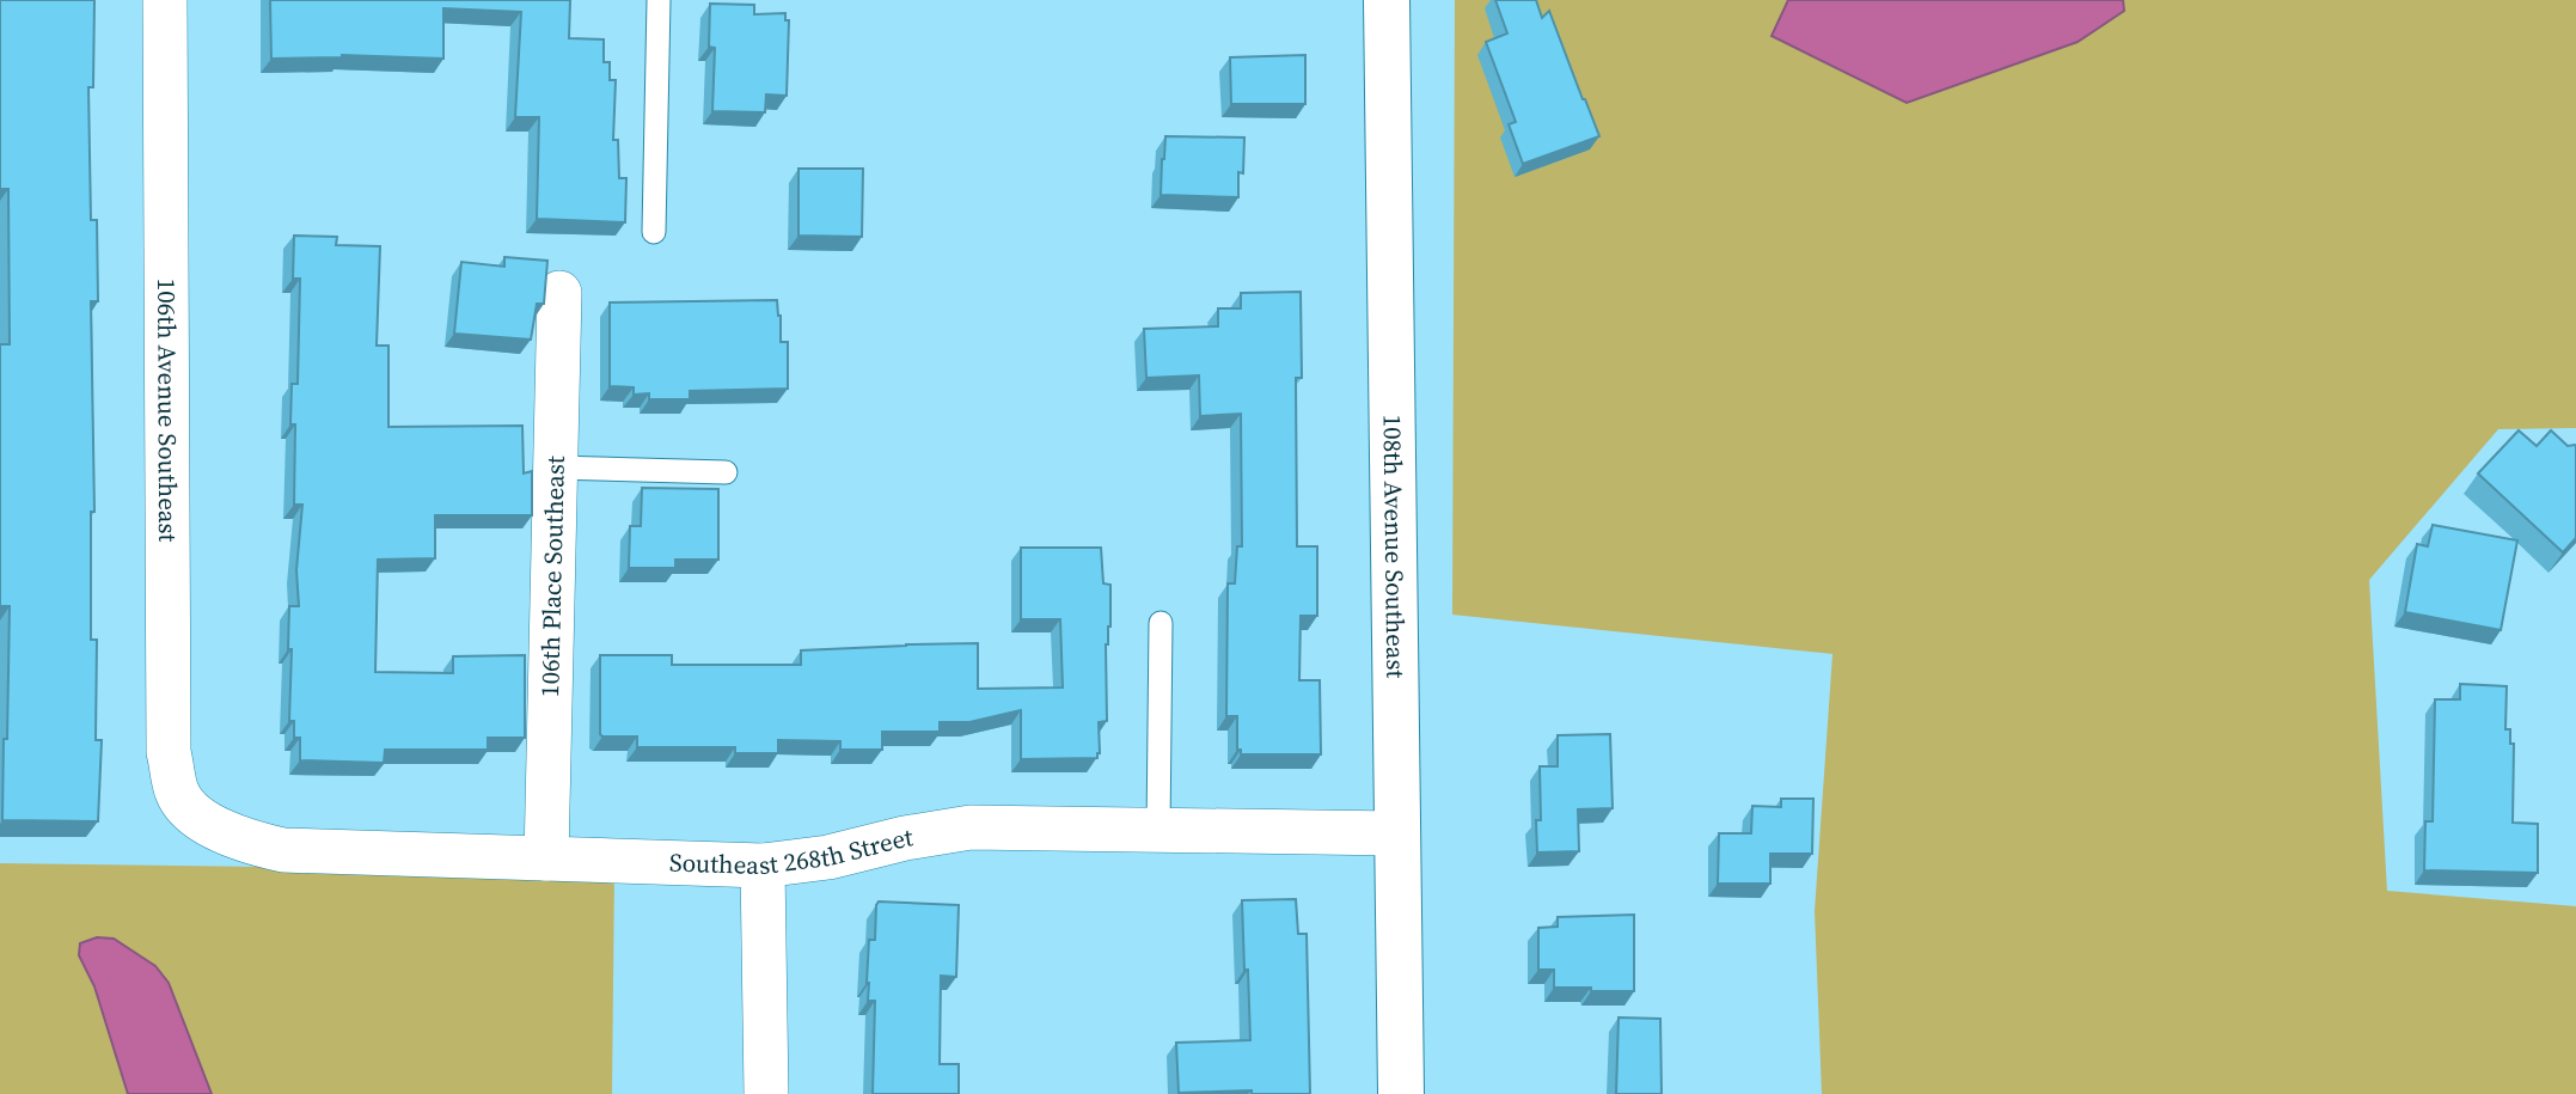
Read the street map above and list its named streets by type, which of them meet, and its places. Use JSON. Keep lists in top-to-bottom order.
{
  "streets": {
    "street": [
      "106th Avenue Southeast",
      "108th Avenue Southeast",
      "106th Place Southeast",
      "Southeast 268th Street"
    ]
  },
  "crossings": [
    ["106th Avenue Southeast", "Southeast 268th Street"],
    ["108th Avenue Southeast", "Southeast 268th Street"],
    ["106th Place Southeast", "Southeast 268th Street"]
  ]
}
